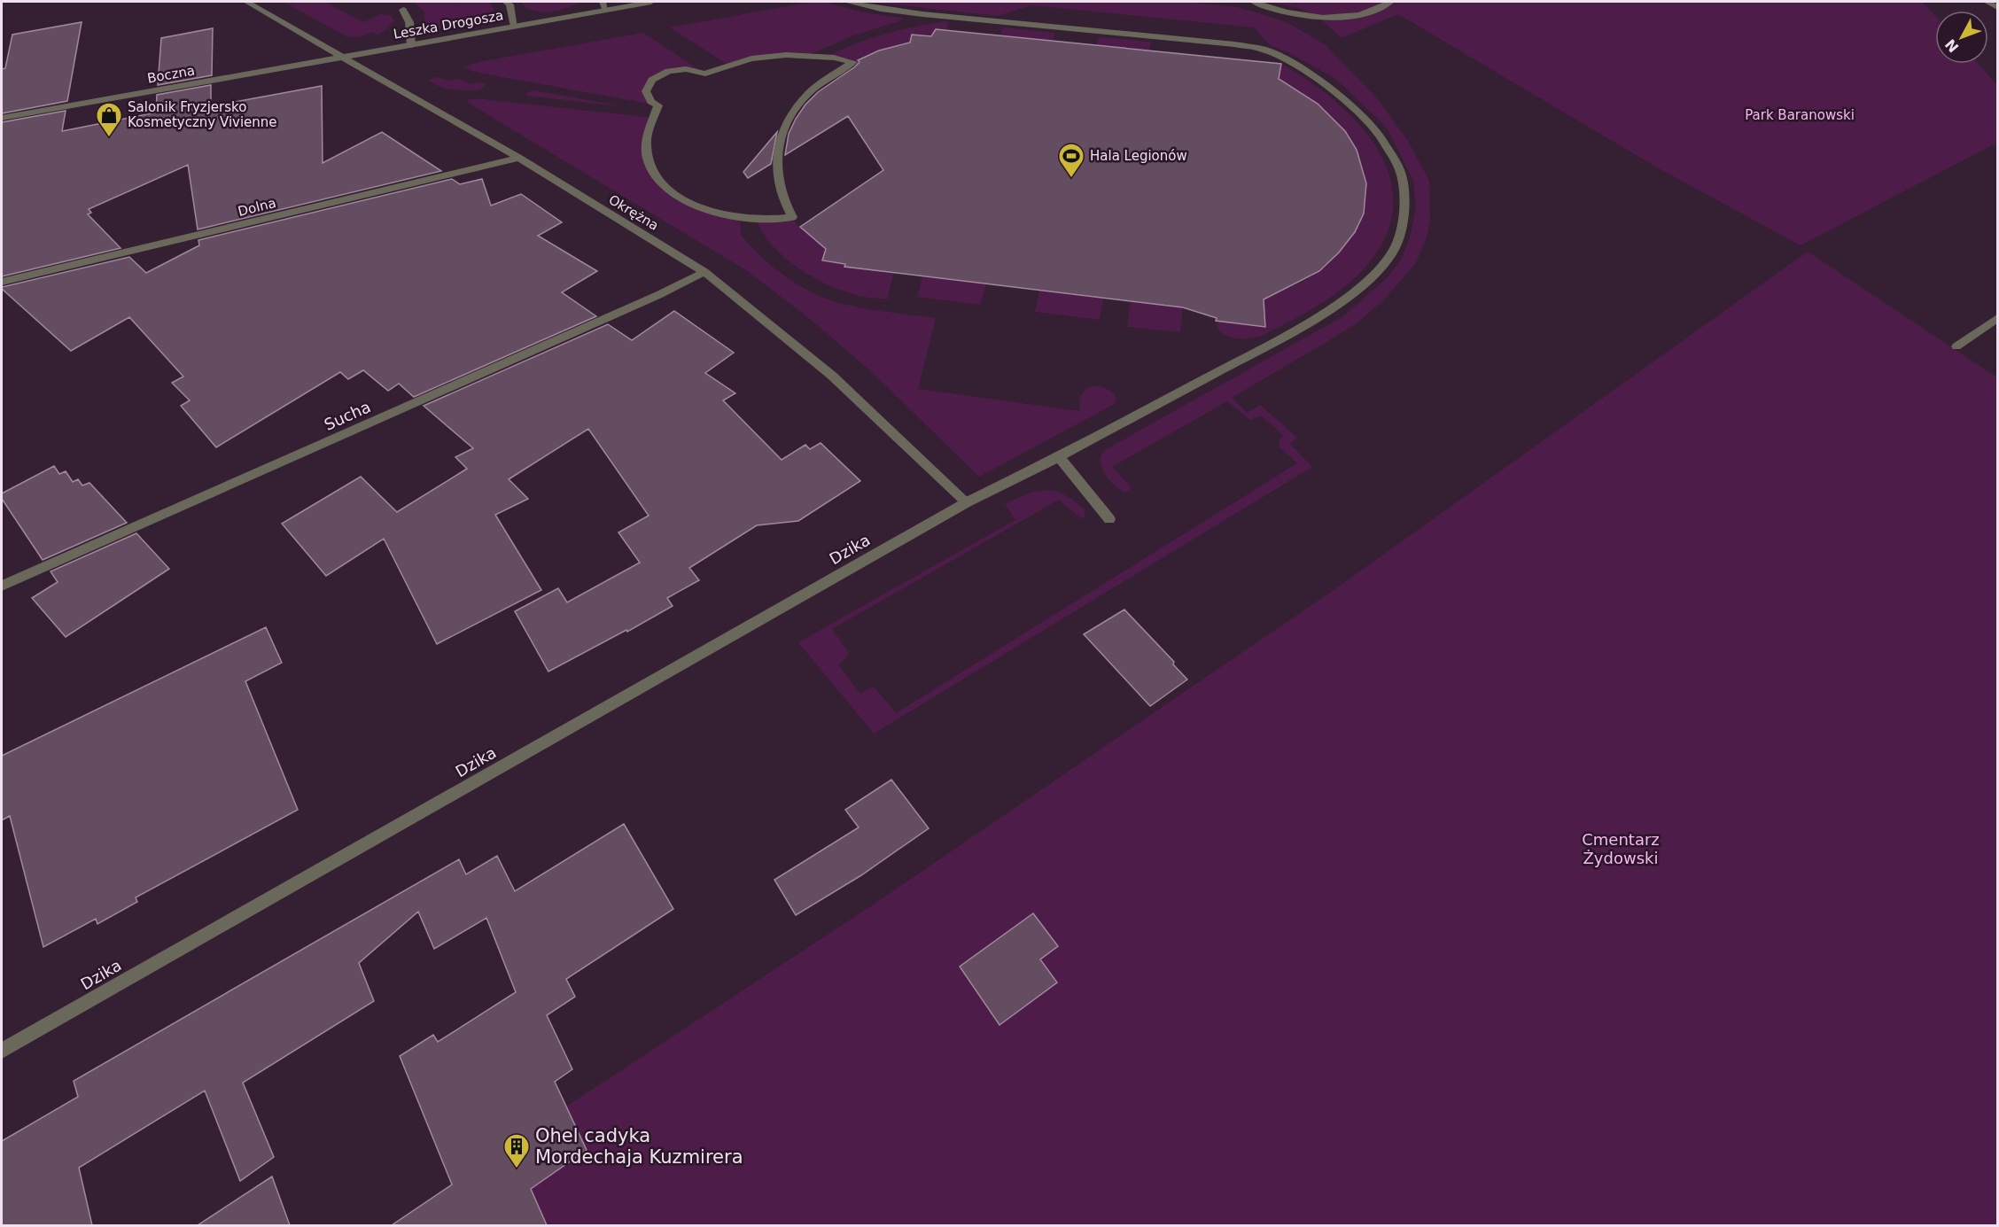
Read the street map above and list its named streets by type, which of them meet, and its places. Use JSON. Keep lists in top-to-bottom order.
{
  "streets": {
    "street": [
      "Leszka Drogosza",
      "Boczna",
      "Dolna",
      "Okrężna",
      "Sucha",
      "Dzika"
    ]
  },
  "crossings": [
    ["Leszka Drogosza", "Boczna"],
    ["Leszka Drogosza", "Okrężna"],
    ["Boczna", "Okrężna"],
    ["Dolna", "Okrężna"],
    ["Okrężna", "Sucha"],
    ["Okrężna", "Dzika"]
  ],
  "parks": ["Park Baranowski", "Cmentarz Żydowski"],
  "places": {
    "shop": ["Salonik Fryzjersko Kosmetyczny Vivienne"],
    "sports": ["Hala Legionów"],
    "building": ["Ohel cadyka Mordechaja Kuzmirera"]
  },
  "north": "bottom left"
}
